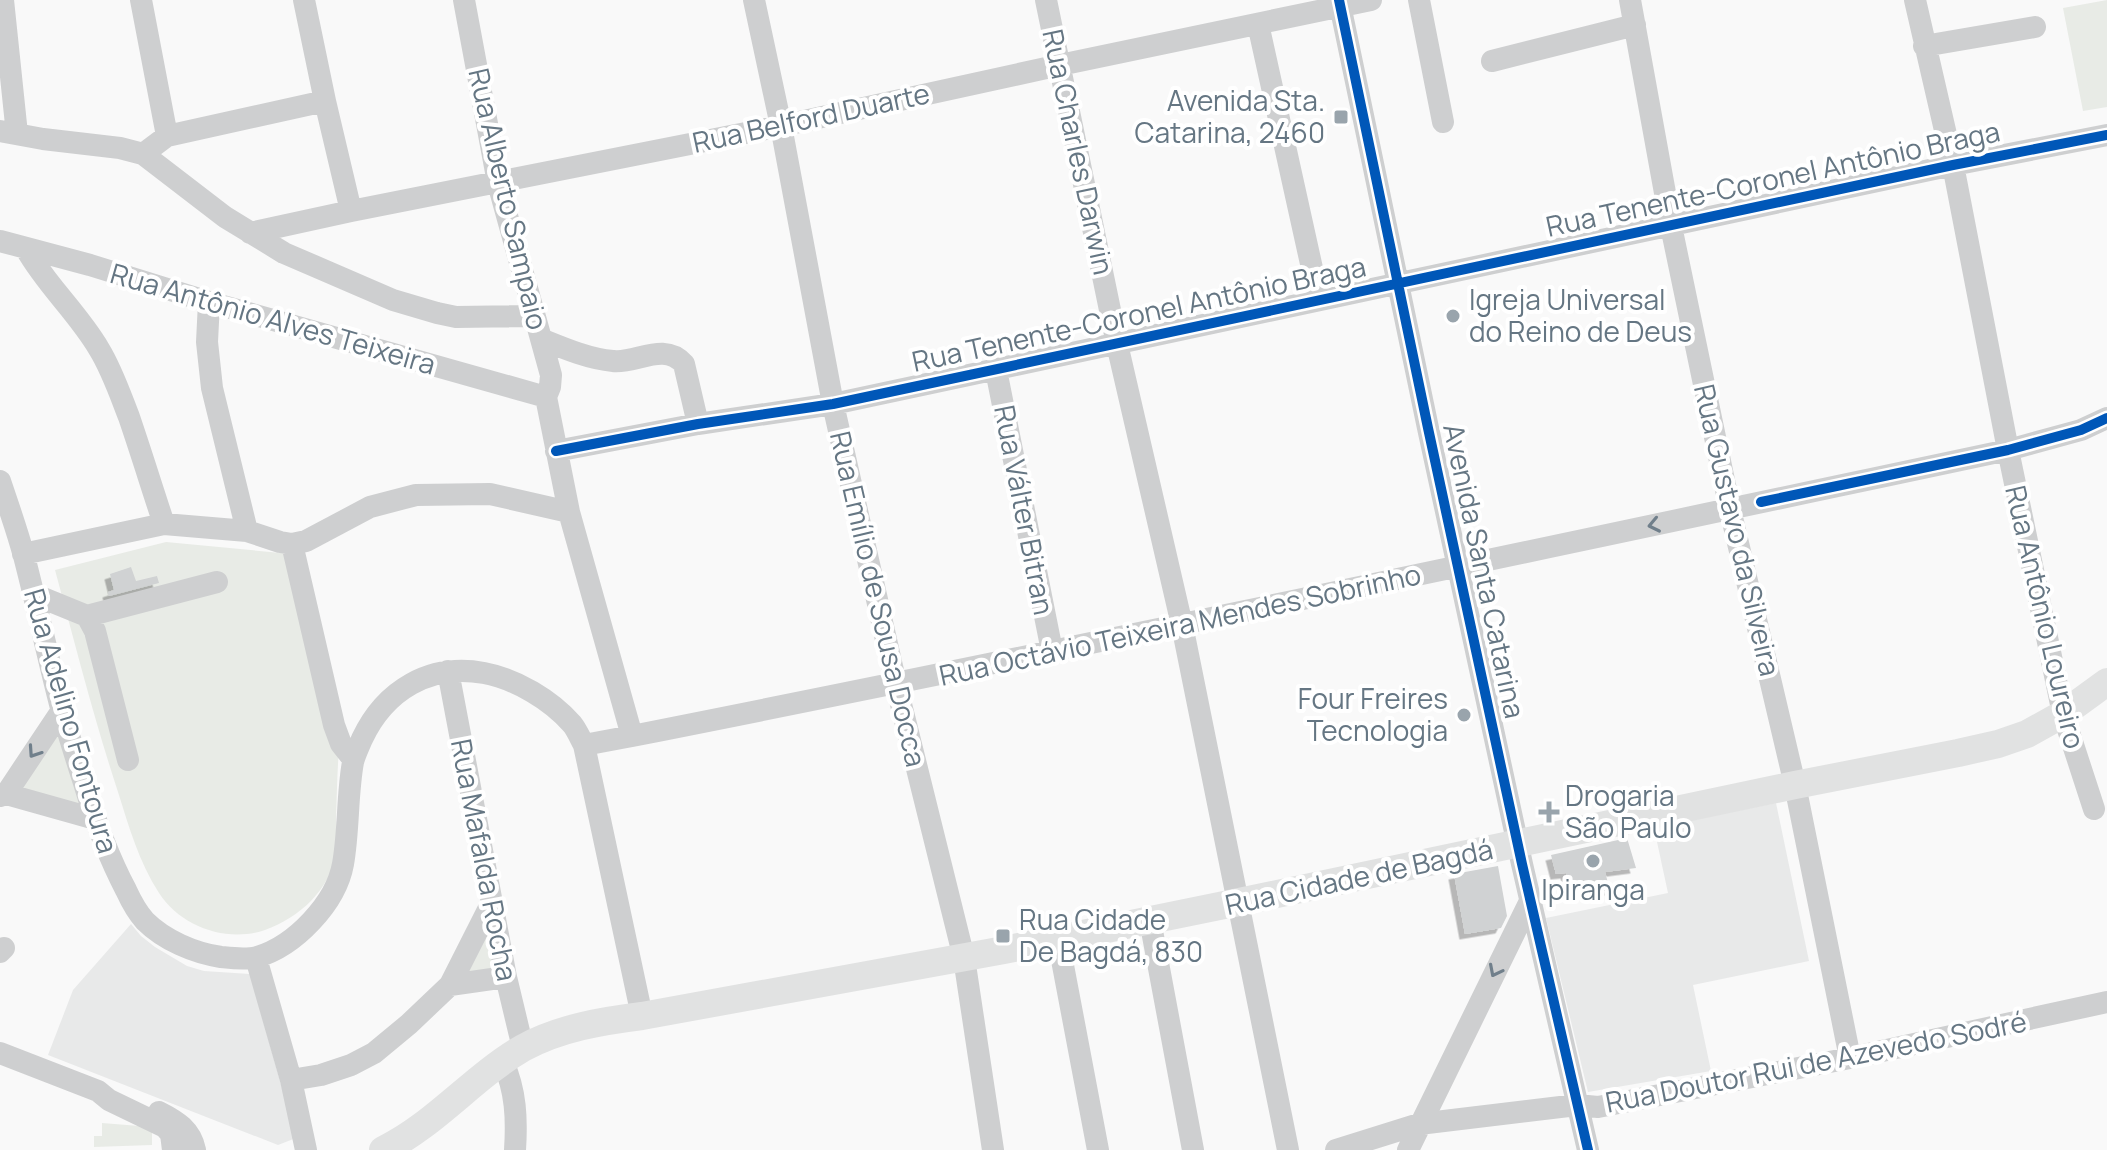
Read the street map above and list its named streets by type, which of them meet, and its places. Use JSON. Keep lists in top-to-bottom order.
{
  "streets": {
    "main road": ["Rua Cidade de Bagdá"],
    "street": [
      "Rua Belford Duarte",
      "Rua Charles Darwin",
      "Rua Tenente-Coronel Antônio Braga",
      "Rua Alberto Sampaio",
      "Rua Antônio Alves Teixeira",
      "Rua Válter Bitran",
      "Rua Gustavo da Silveira",
      "Avenida Santa Catarina",
      "Rua Emílio de Sousa Docca",
      "Rua Antônio Loureiro",
      "Rua Octávio Teixeira Mendes Sobrinho",
      "Rua Adelino Fontoura",
      "Rua Mafalda Rocha",
      "Rua Doutor Rui de Azevedo Sodré"
    ]
  },
  "crossings": [
    ["Rua Belford Duarte", "Rua Charles Darwin"],
    ["Rua Belford Duarte", "Rua Alberto Sampaio"],
    ["Rua Belford Duarte", "Avenida Santa Catarina"],
    ["Rua Belford Duarte", "Rua Emílio de Sousa Docca"],
    ["Rua Charles Darwin", "Rua Tenente-Coronel Antônio Braga"],
    ["Rua Charles Darwin", "Rua Octávio Teixeira Mendes Sobrinho"],
    ["Rua Charles Darwin", "Rua Cidade de Bagdá"],
    ["Rua Tenente-Coronel Antônio Braga", "Rua Alberto Sampaio"],
    ["Rua Tenente-Coronel Antônio Braga", "Rua Válter Bitran"],
    ["Rua Tenente-Coronel Antônio Braga", "Rua Gustavo da Silveira"],
    ["Rua Tenente-Coronel Antônio Braga", "Avenida Santa Catarina"],
    ["Rua Tenente-Coronel Antônio Braga", "Rua Emílio de Sousa Docca"],
    ["Rua Tenente-Coronel Antônio Braga", "Rua Antônio Loureiro"],
    ["Rua Alberto Sampaio", "Rua Antônio Alves Teixeira"],
    ["Rua Alberto Sampaio", "Rua Octávio Teixeira Mendes Sobrinho"],
    ["Rua Válter Bitran", "Rua Octávio Teixeira Mendes Sobrinho"],
    ["Rua Gustavo da Silveira", "Rua Octávio Teixeira Mendes Sobrinho"],
    ["Rua Gustavo da Silveira", "Rua Cidade de Bagdá"],
    ["Rua Gustavo da Silveira", "Rua Doutor Rui de Azevedo Sodré"],
    ["Avenida Santa Catarina", "Rua Octávio Teixeira Mendes Sobrinho"],
    ["Avenida Santa Catarina", "Rua Cidade de Bagdá"],
    ["Avenida Santa Catarina", "Rua Doutor Rui de Azevedo Sodré"],
    ["Rua Emílio de Sousa Docca", "Rua Octávio Teixeira Mendes Sobrinho"],
    ["Rua Emílio de Sousa Docca", "Rua Cidade de Bagdá"],
    ["Rua Antônio Loureiro", "Rua Octávio Teixeira Mendes Sobrinho"],
    ["Rua Antônio Loureiro", "Rua Cidade de Bagdá"],
    ["Rua Mafalda Rocha", "Rua Cidade de Bagdá"]
  ],
  "places": {
    "transit": ["Avenida Sta. Catarina, 2460", "Rua Cidade De Bagdá, 830"],
    "other": ["Igreja Universal do Reino de Deus", "Four Freires Tecnologia", "Ipiranga"],
    "health": ["Drogaria São Paulo"]
  }
}
